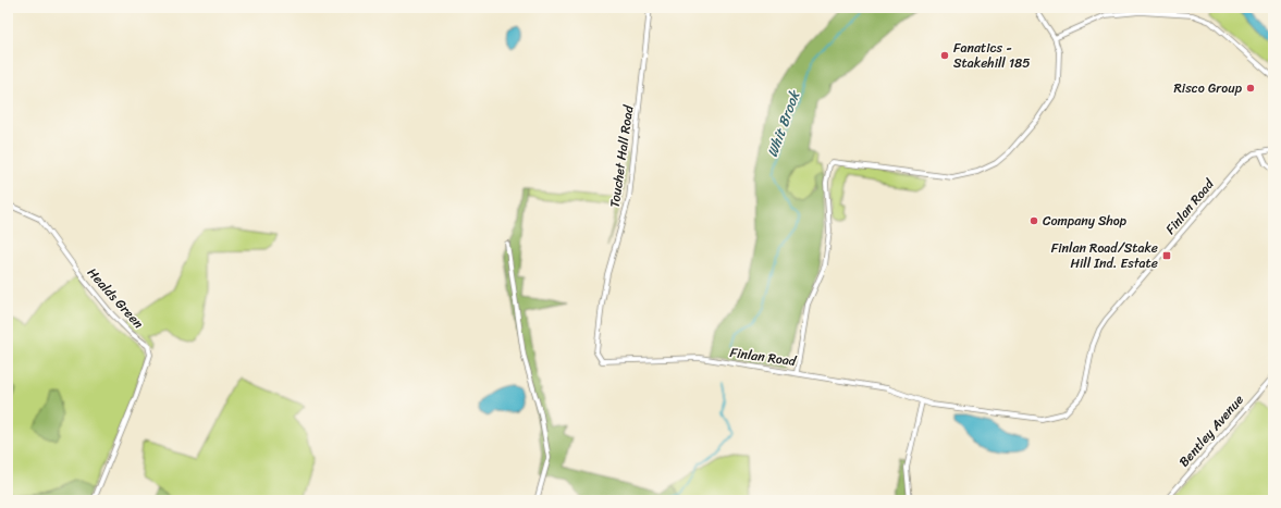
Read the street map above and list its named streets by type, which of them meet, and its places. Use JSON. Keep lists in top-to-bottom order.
{
  "streets": {
    "street": [
      "Touchet Hall Road",
      "Finlan Road",
      "Healds Green",
      "Bentley Avenue"
    ]
  },
  "crossings": [
    ["Touchet Hall Road", "Finlan Road"]
  ],
  "water": ["Whit Brook"],
  "places": {
    "other": ["Fanatics - Stakehill 185", "Risco Group", "Company Shop"],
    "transit": ["Finlan Road/Stake Hill Ind. Estate"]
  }
}
